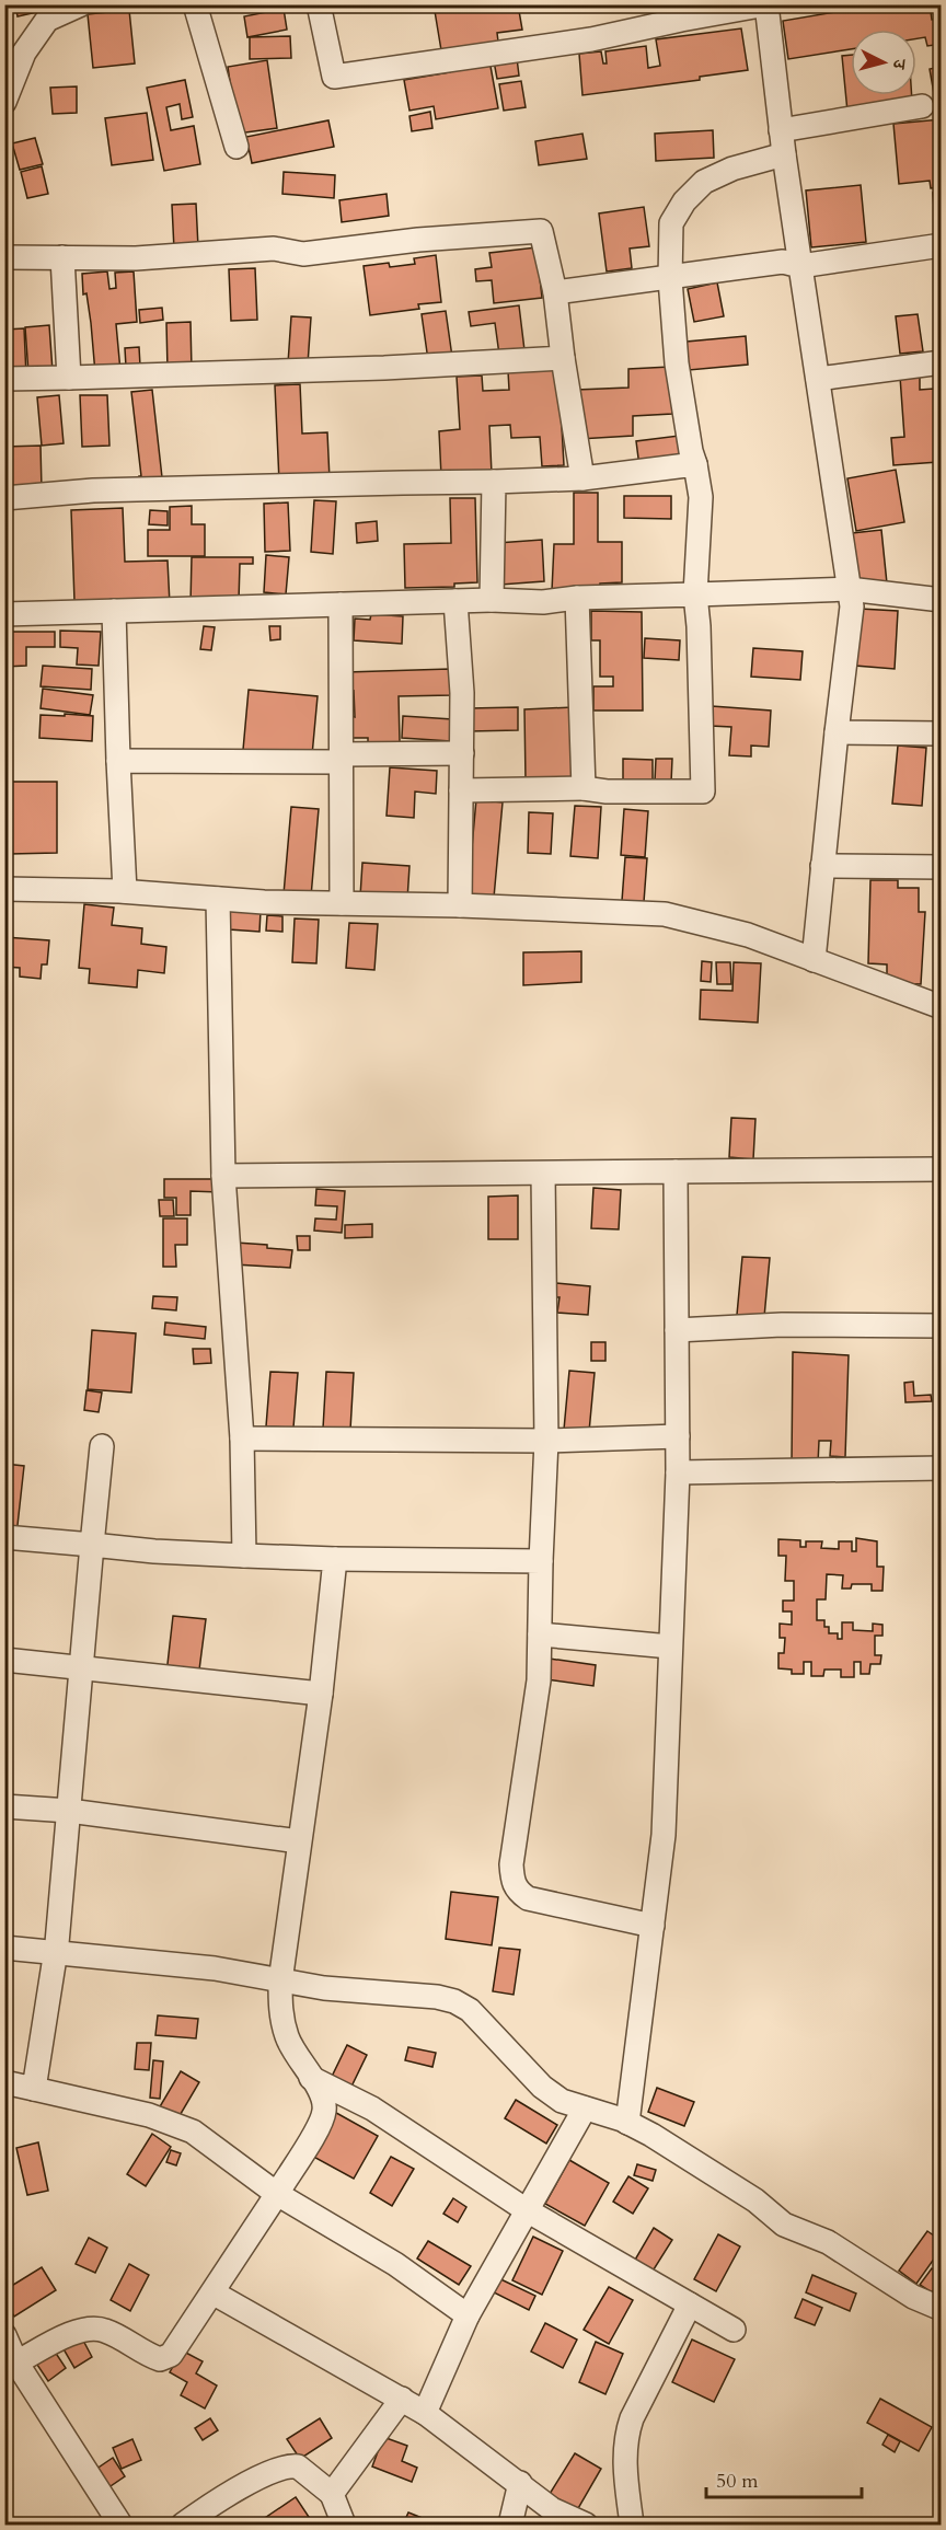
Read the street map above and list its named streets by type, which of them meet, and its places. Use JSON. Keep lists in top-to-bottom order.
{
  "scale_bar": "50 m",
  "north": "right"
}
